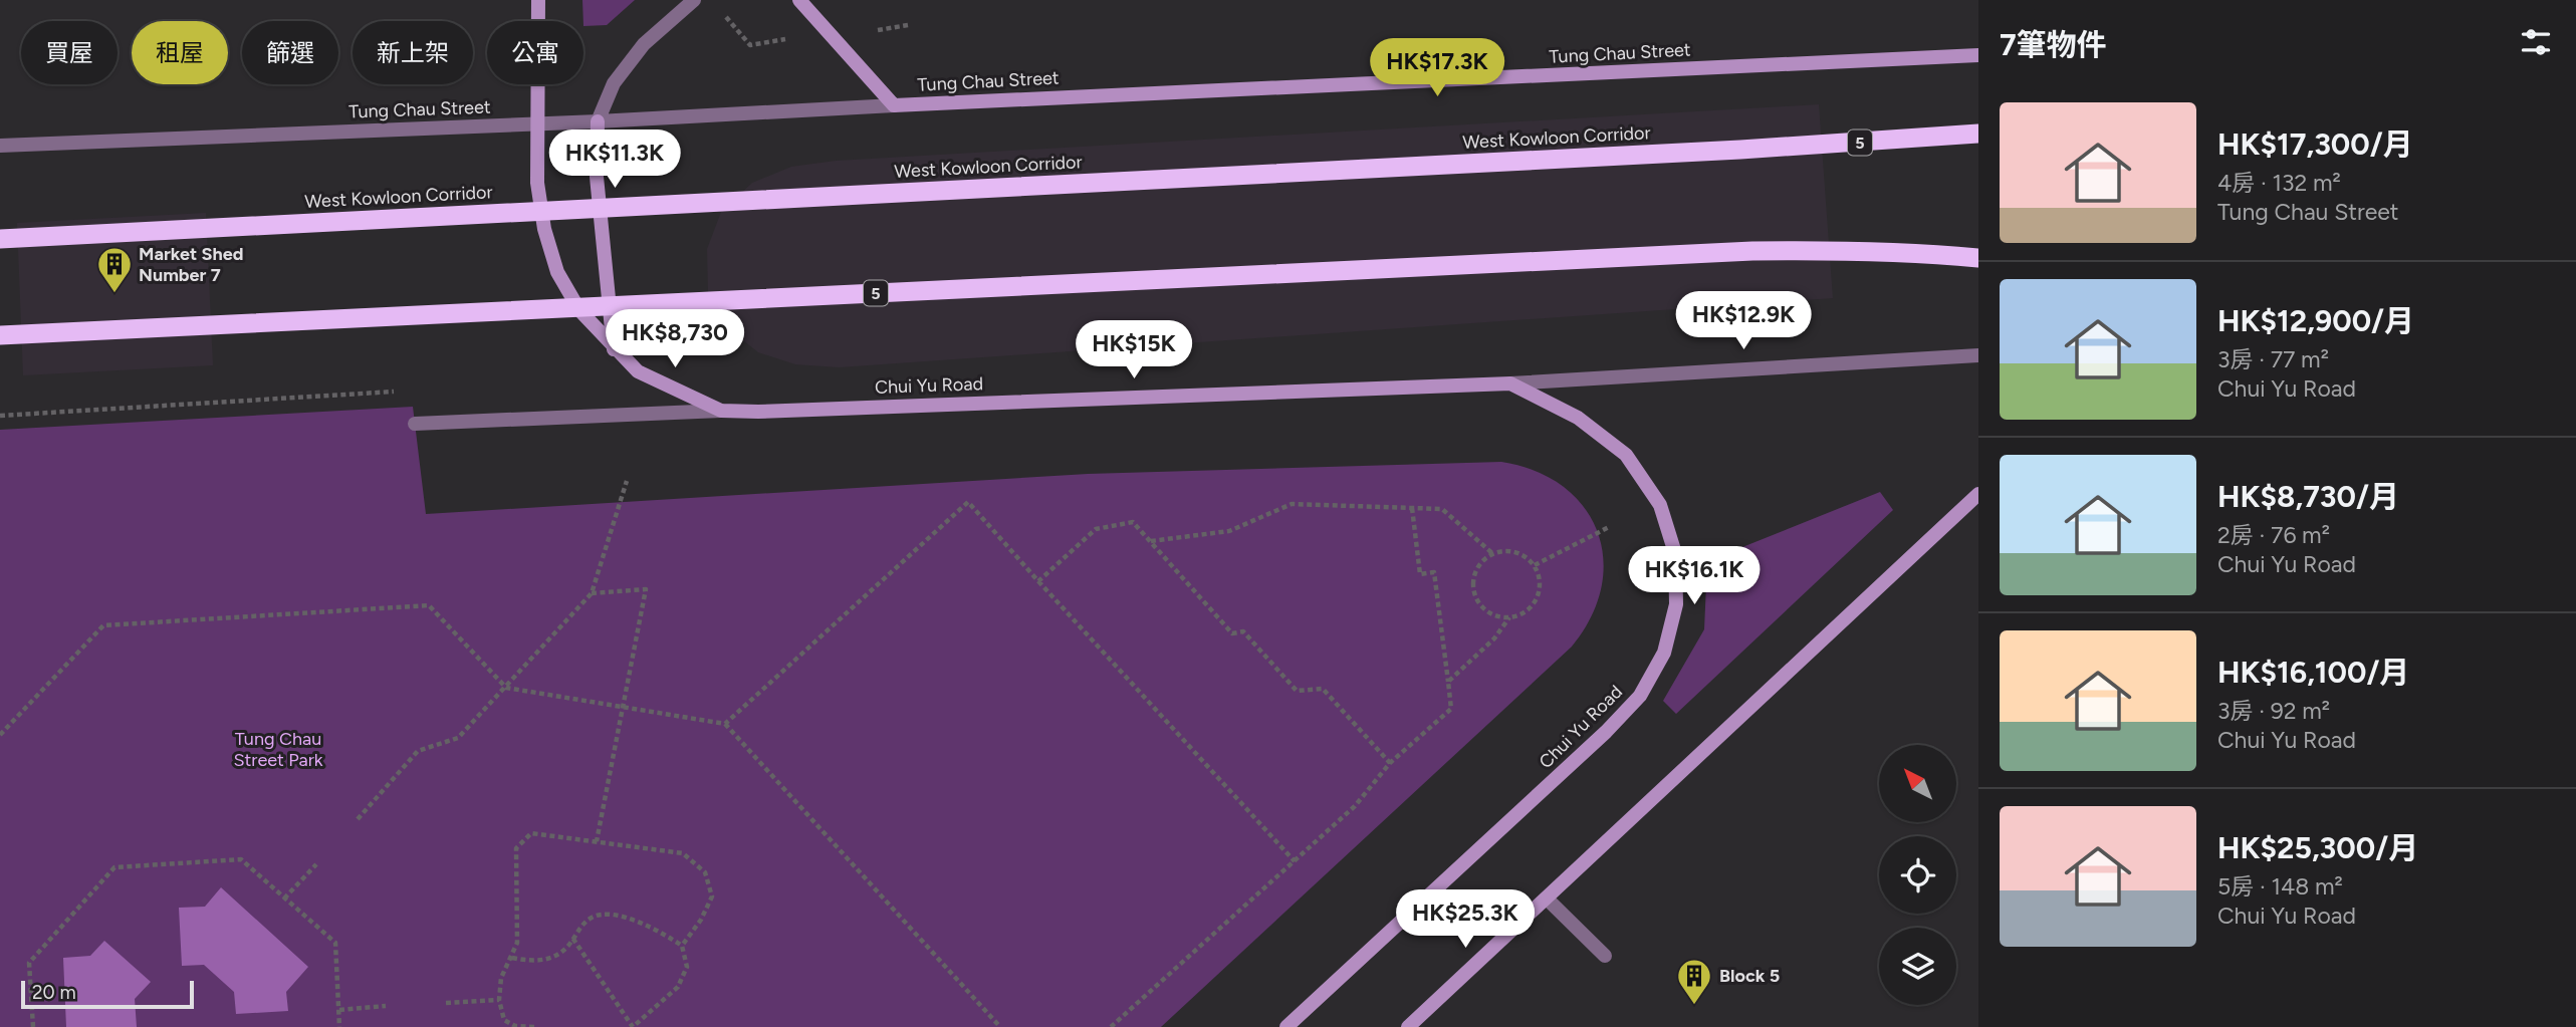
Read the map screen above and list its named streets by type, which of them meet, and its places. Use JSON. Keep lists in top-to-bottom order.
{
  "streets": {
    "highway": ["West Kowloon Corridor", "5"],
    "main road": ["Tung Chau Street", "Chui Yu Road"]
  },
  "crossings": [
    ["Tung Chau Street", "Chui Yu Road"]
  ],
  "parks": ["Tung Chau Street Park"],
  "places": {
    "building": ["Market Shed Number 7", "Block 5"]
  },
  "scale_bar": "20 m",
  "north": "top left",
  "page": {
    "heading": "7筆物件",
    "chip": [
      "買屋",
      "租屋",
      "篩選",
      "新上架",
      "公寓"
    ],
    "price": [
      "HK$17.3K",
      "HK$11.3K",
      "HK$12.9K",
      "HK$8,730",
      "HK$15K",
      "HK$16.1K",
      "HK$25.3K"
    ],
    "list": [
      {
        "name": "HK$17,300/月",
        "note": "4房 · 132 m² · Tung Chau Street"
      },
      {
        "name": "HK$12,900/月",
        "note": "3房 · 77 m² · Chui Yu Road"
      },
      {
        "name": "HK$8,730/月",
        "note": "2房 · 76 m² · Chui Yu Road"
      },
      {
        "name": "HK$16,100/月",
        "note": "3房 · 92 m² · Chui Yu Road"
      },
      {
        "name": "HK$25,300/月",
        "note": "5房 · 148 m² · Chui Yu Road"
      }
    ],
    "scale": "20 m"
  }
}
